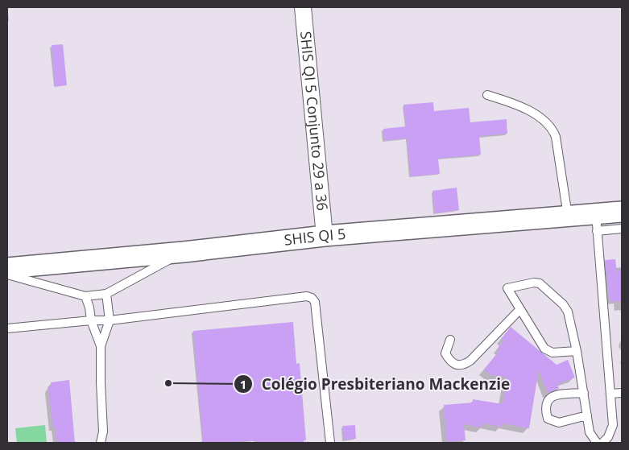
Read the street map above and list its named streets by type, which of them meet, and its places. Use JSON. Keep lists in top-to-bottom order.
{
  "streets": {
    "street": ["SHIS QI 5 Conjunto 29 a 36", "SHIS QI 5"]
  },
  "crossings": [
    ["SHIS QI 5 Conjunto 29 a 36", "SHIS QI 5"]
  ],
  "places": ["Colégio Presbiteriano Mackenzie"]
}
